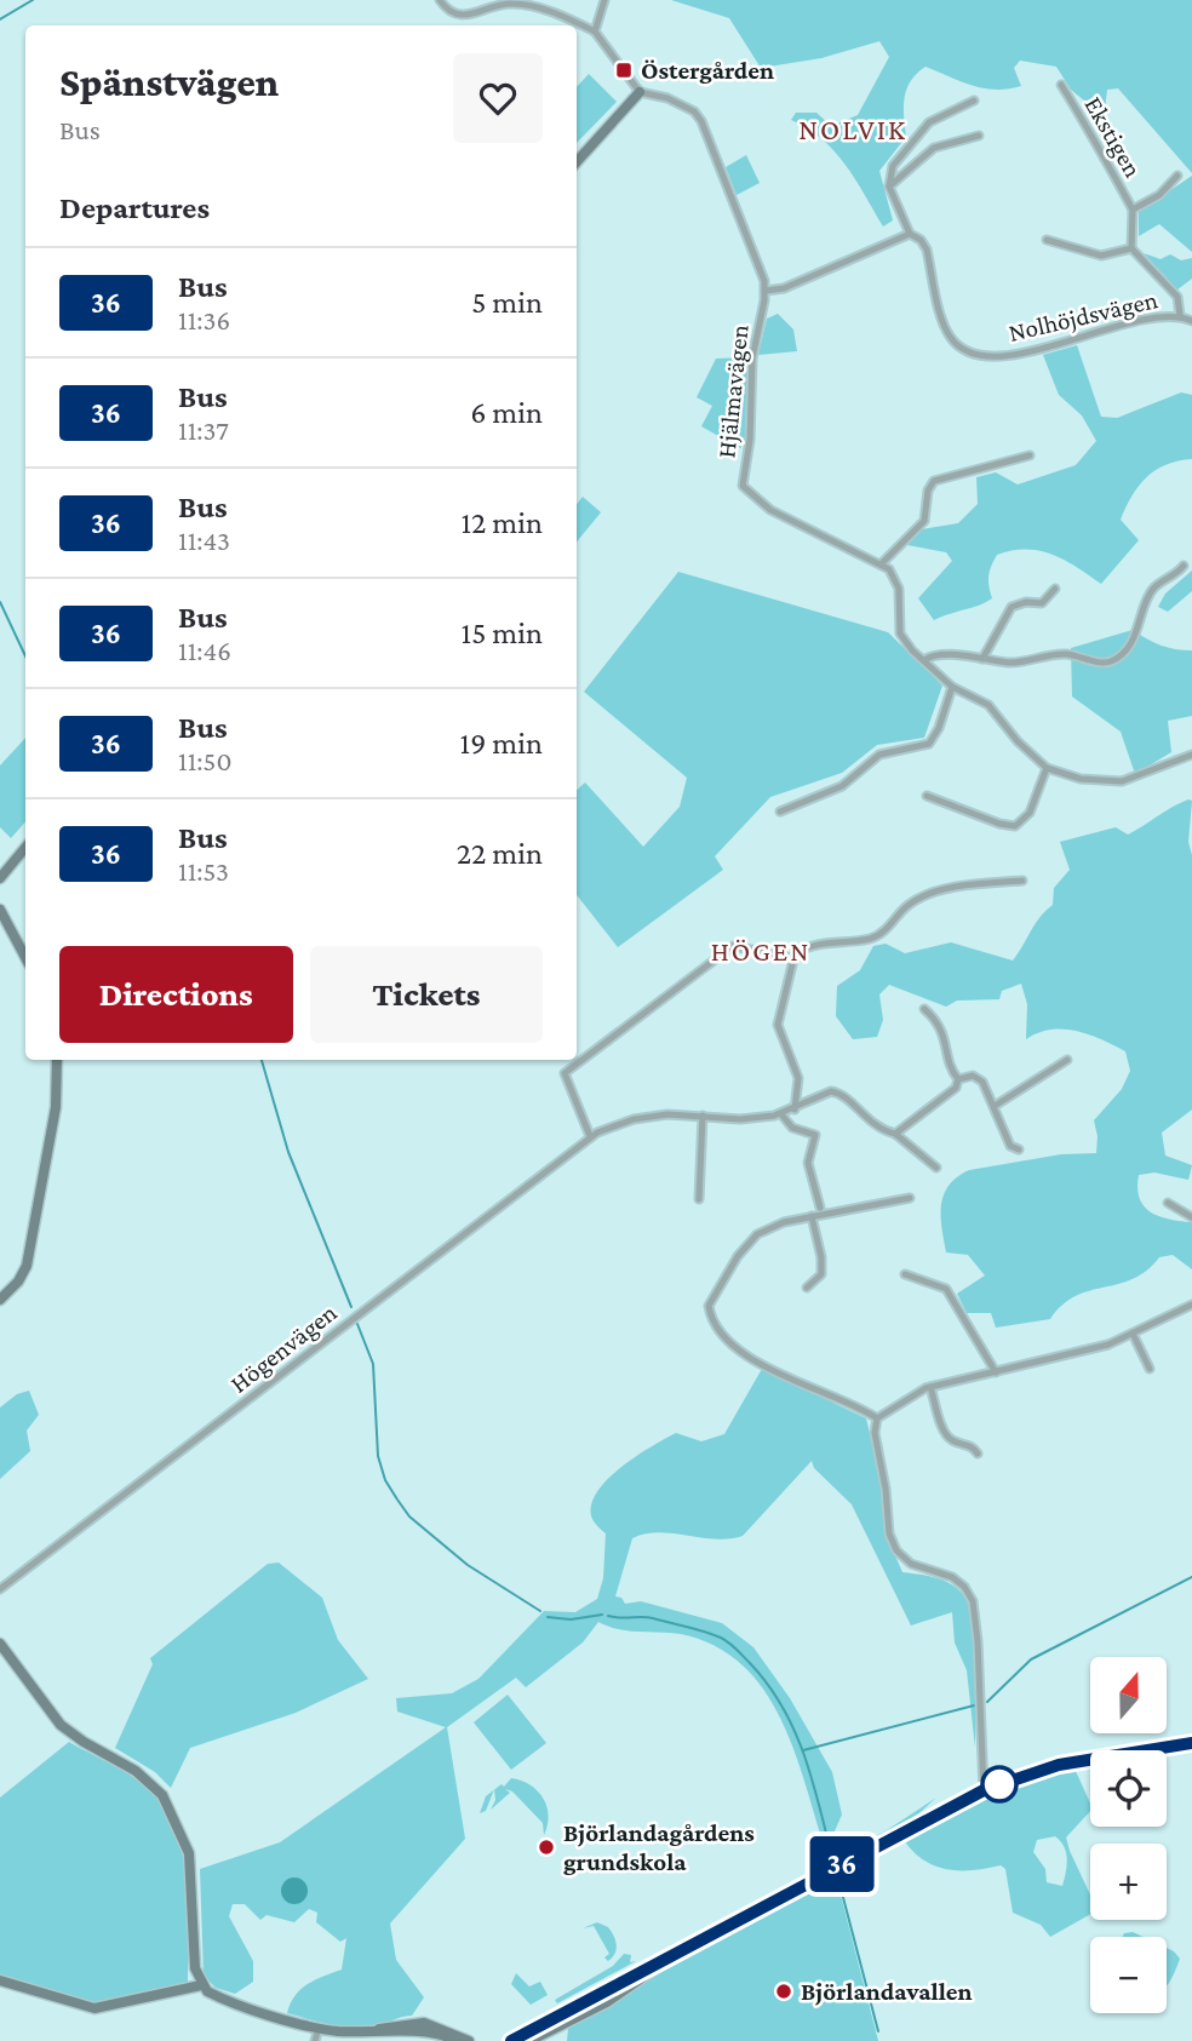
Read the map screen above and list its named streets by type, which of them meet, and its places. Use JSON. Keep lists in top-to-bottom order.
{
  "streets": {
    "street": [
      "Ekstigen",
      "Nolhöjdsvägen",
      "Hjälmavägen",
      "Högenvägen"
    ]
  },
  "districts": ["NOLVIK", "HÖGEN"],
  "places": {
    "transit": ["Östergården"],
    "other": ["Björlandagårdens grundskola", "Björlandavallen"]
  },
  "lines": ["bus line 36"],
  "north": "top",
  "page": {
    "on_map": "36",
    "heading": [
      ["Spänstvägen", "Bus"],
      "Departures"
    ],
    "list": [
      {
        "mark": "36",
        "name": "Bus",
        "note": "11:36",
        "value": "5 min"
      },
      {
        "mark": "36",
        "name": "Bus",
        "note": "11:37",
        "value": "6 min"
      },
      {
        "mark": "36",
        "name": "Bus",
        "note": "11:43",
        "value": "12 min"
      },
      {
        "mark": "36",
        "name": "Bus",
        "note": "11:46",
        "value": "15 min"
      },
      {
        "mark": "36",
        "name": "Bus",
        "note": "11:50",
        "value": "19 min"
      },
      {
        "mark": "36",
        "name": "Bus",
        "note": "11:53",
        "value": "22 min"
      }
    ],
    "buttons": ["Directions", "Tickets"],
    "map_buttons": ["+", "−"]
  }
}
